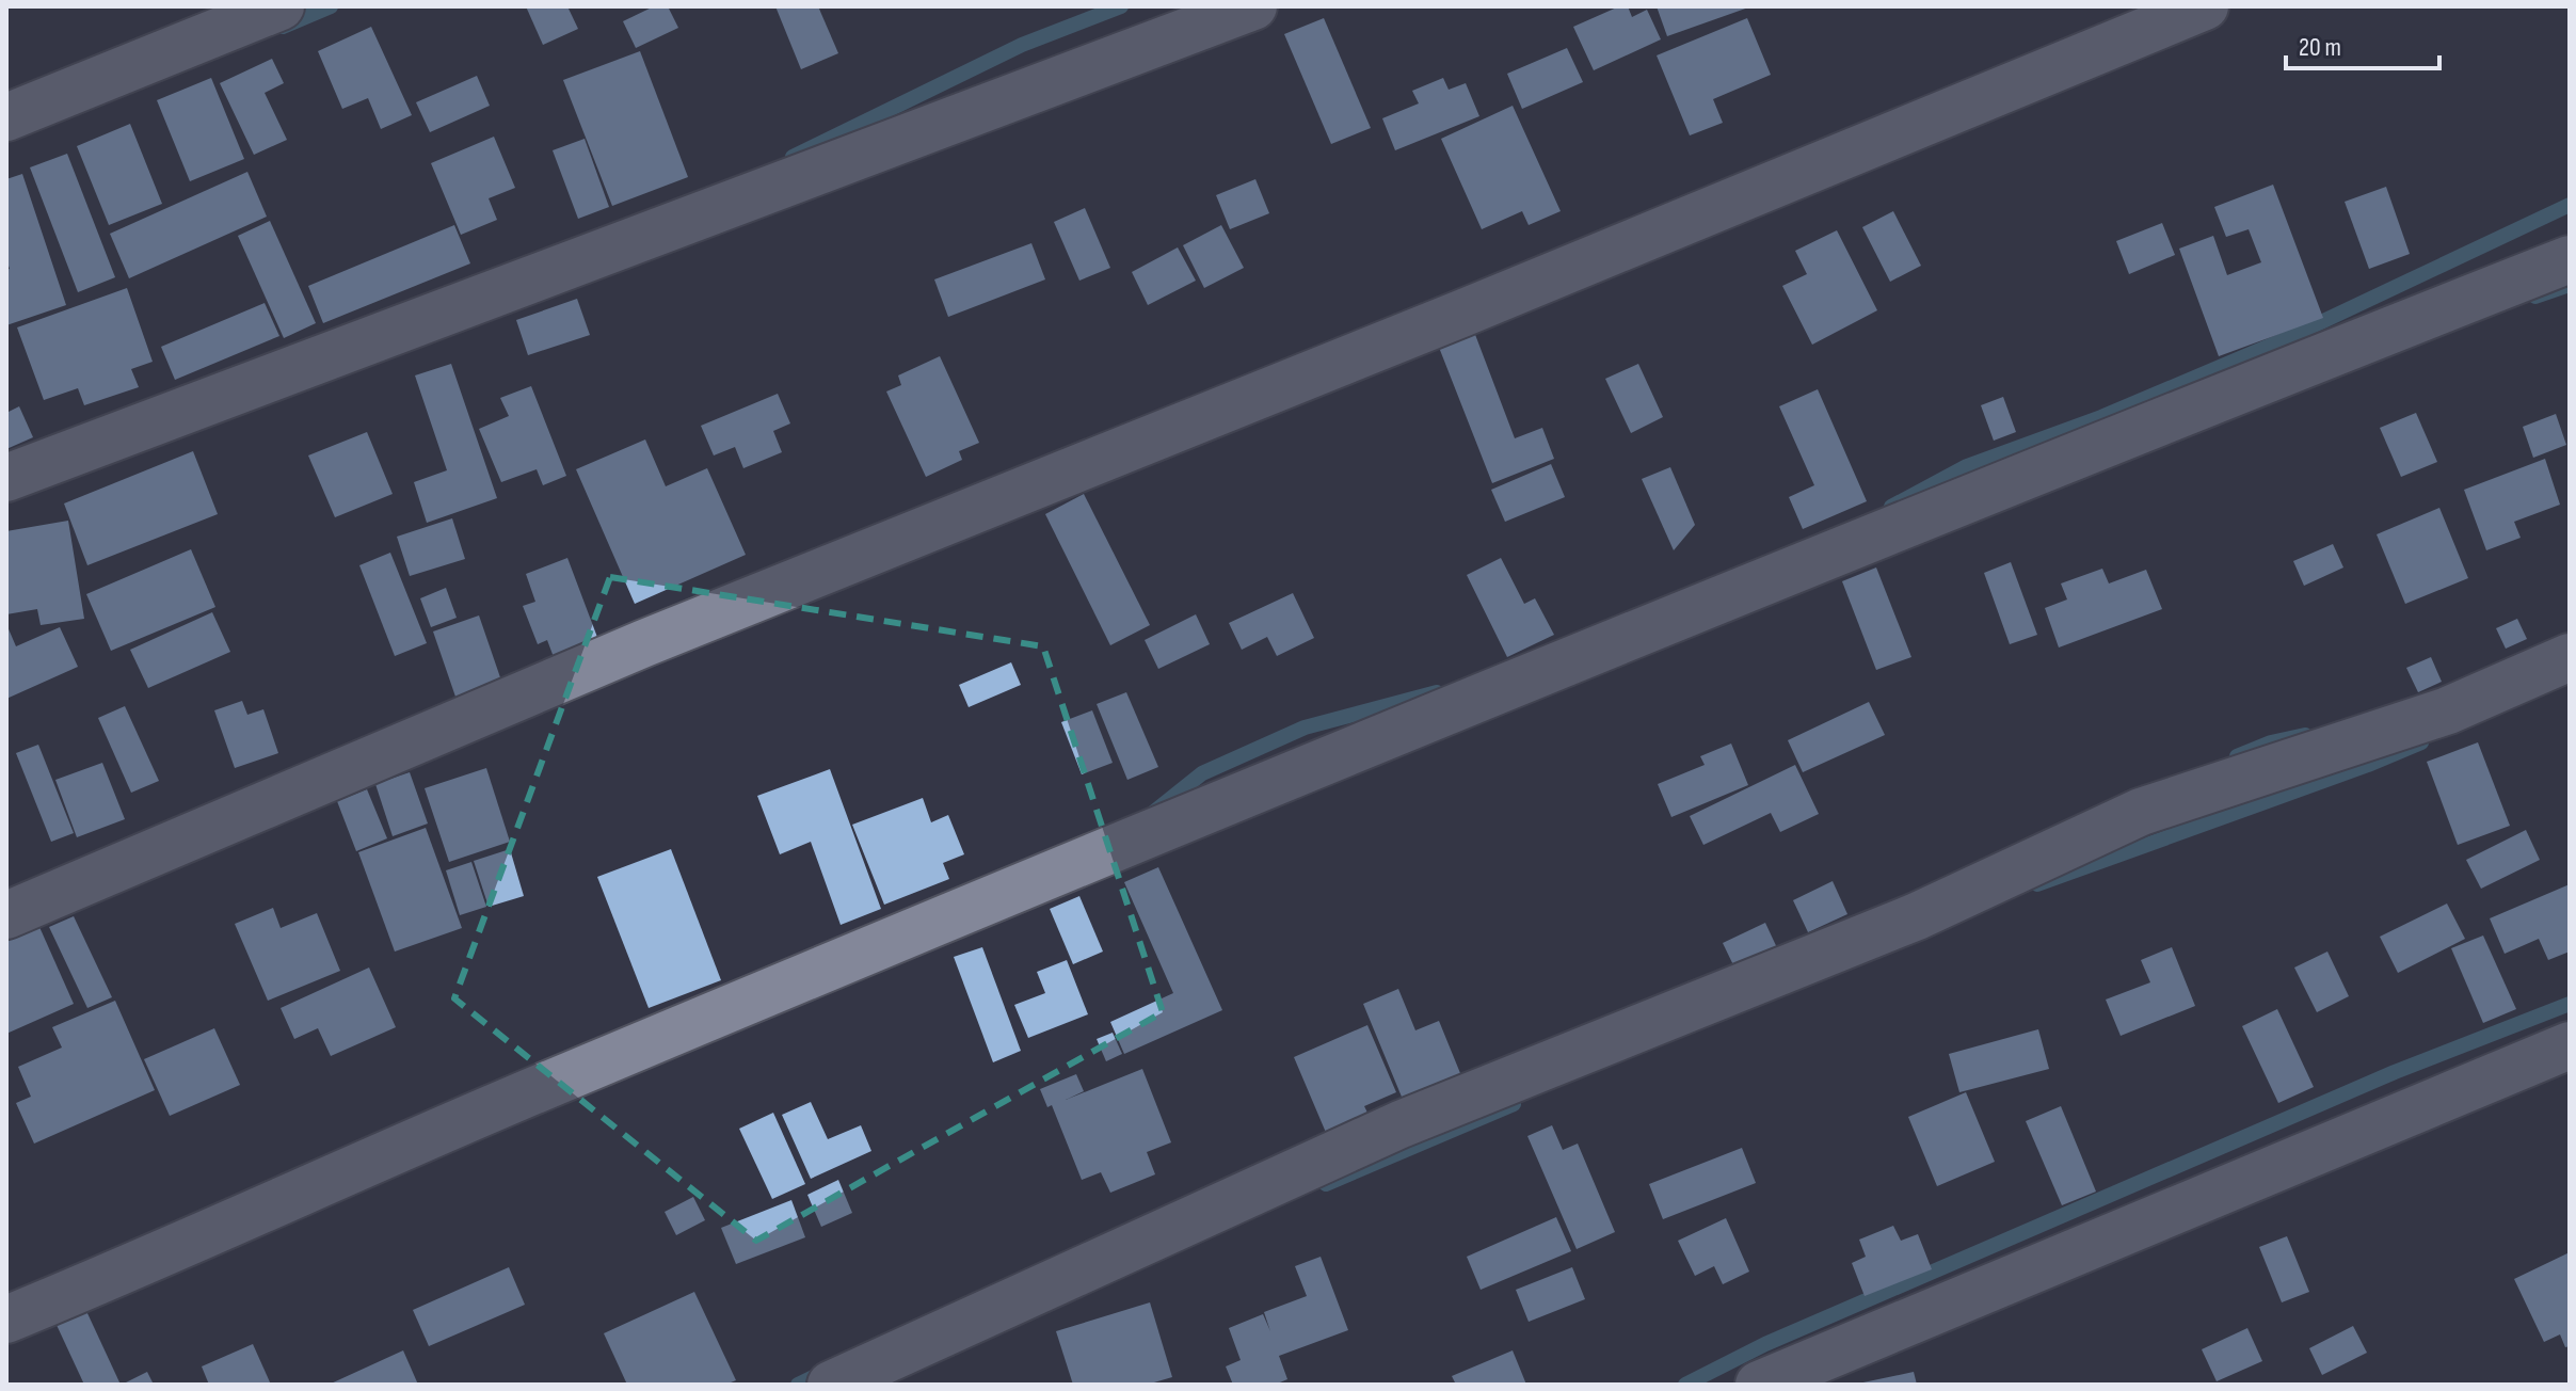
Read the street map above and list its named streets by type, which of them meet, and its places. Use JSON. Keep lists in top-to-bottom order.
{
  "scale_bar": "20 m"
}
